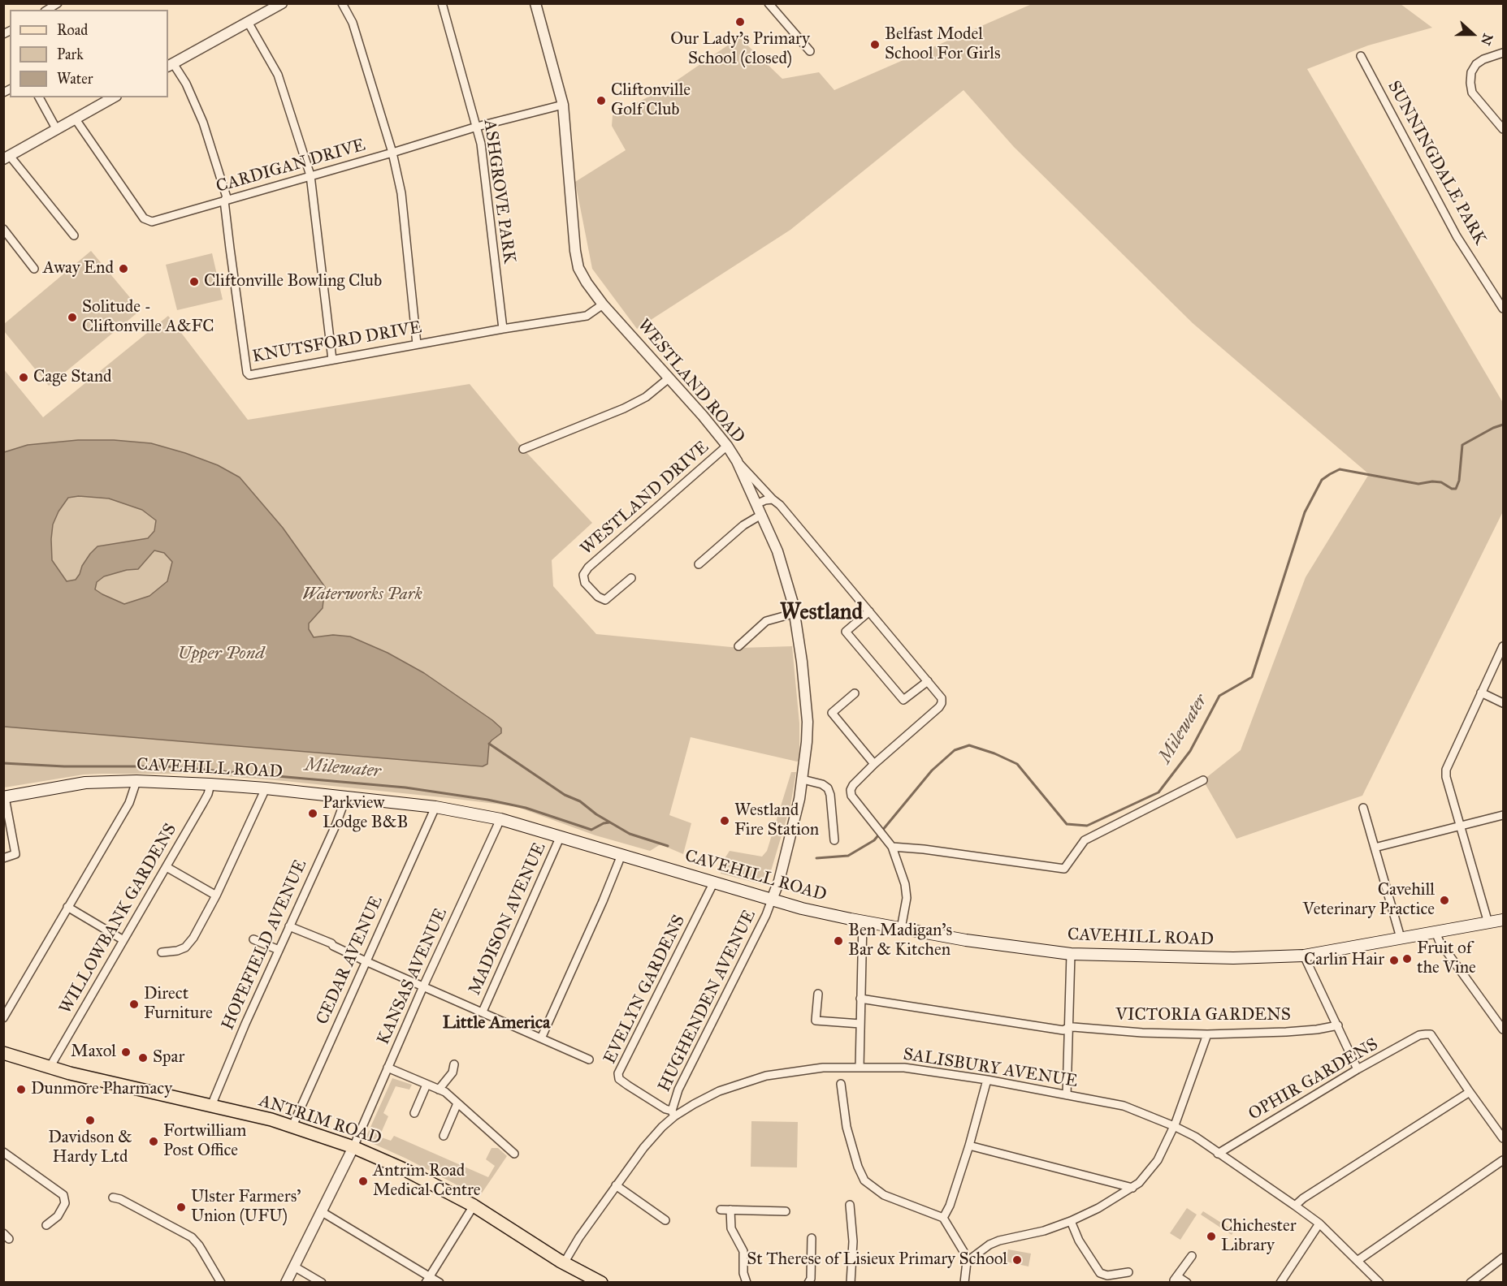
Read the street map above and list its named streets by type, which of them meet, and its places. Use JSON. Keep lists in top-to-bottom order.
{
  "streets": {
    "main road": ["CAVEHILL ROAD", "ANTRIM ROAD"],
    "street": [
      "SUNNINGDALE PARK",
      "CARDIGAN DRIVE",
      "ASHGROVE PARK",
      "KNUTSFORD DRIVE",
      "WESTLAND ROAD",
      "WESTLAND DRIVE",
      "WILLOWBANK GARDENS",
      "MADISON AVENUE",
      "HOPEFIELD AVENUE",
      "CEDAR AVENUE",
      "KANSAS AVENUE",
      "EVELYN GARDENS",
      "HUGHENDEN AVENUE",
      "VICTORIA GARDENS",
      "SALISBURY AVENUE",
      "OPHIR GARDENS"
    ]
  },
  "crossings": [
    ["CARDIGAN DRIVE", "ASHGROVE PARK"],
    ["CARDIGAN DRIVE", "KNUTSFORD DRIVE"],
    ["CARDIGAN DRIVE", "WESTLAND ROAD"],
    ["ASHGROVE PARK", "KNUTSFORD DRIVE"],
    ["KNUTSFORD DRIVE", "WESTLAND ROAD"],
    ["WESTLAND ROAD", "WESTLAND DRIVE"],
    ["WESTLAND ROAD", "CAVEHILL ROAD"],
    ["WESTLAND ROAD", "HUGHENDEN AVENUE"],
    ["CAVEHILL ROAD", "WILLOWBANK GARDENS"],
    ["CAVEHILL ROAD", "MADISON AVENUE"],
    ["CAVEHILL ROAD", "HOPEFIELD AVENUE"],
    ["CAVEHILL ROAD", "CEDAR AVENUE"],
    ["CAVEHILL ROAD", "KANSAS AVENUE"],
    ["CAVEHILL ROAD", "EVELYN GARDENS"],
    ["CAVEHILL ROAD", "HUGHENDEN AVENUE"],
    ["WILLOWBANK GARDENS", "ANTRIM ROAD"],
    ["HOPEFIELD AVENUE", "ANTRIM ROAD"],
    ["CEDAR AVENUE", "ANTRIM ROAD"],
    ["KANSAS AVENUE", "ANTRIM ROAD"],
    ["EVELYN GARDENS", "HUGHENDEN AVENUE"],
    ["EVELYN GARDENS", "SALISBURY AVENUE"],
    ["HUGHENDEN AVENUE", "SALISBURY AVENUE"],
    ["SALISBURY AVENUE", "OPHIR GARDENS"],
    ["SALISBURY AVENUE", "ANTRIM ROAD"]
  ],
  "districts": ["Westland", "Little America"],
  "water": ["Upper Pond", "Milewater"],
  "parks": ["Waterworks Park"],
  "places": [
    "Our Lady's Primary School (closed)",
    "Belfast Model School For Girls",
    "Cliftonville Golf Club",
    "Away End",
    "Cliftonville Bowling Club",
    "Solitude - Cliftonville A&FC",
    "Cage Stand",
    "Parkview Lodge B&B",
    "Westland Fire Station",
    "Cavehill Veterinary Practice",
    "Ben Madigan’s Bar & Kitchen",
    "Fruit of the Vine",
    "Carlin Hair",
    "Direct Furniture",
    "Maxol",
    "Spar",
    "Dunmore Pharmacy",
    "Davidson & Hardy Ltd",
    "Fortwilliam Post Office",
    "Antrim Road Medical Centre",
    "Ulster Farmers' Union (UFU)",
    "Chichester Library",
    "St Therese of Lisieux Primary School"
  ],
  "legend": ["Road", "Park", "Water"],
  "north": "right"
}
